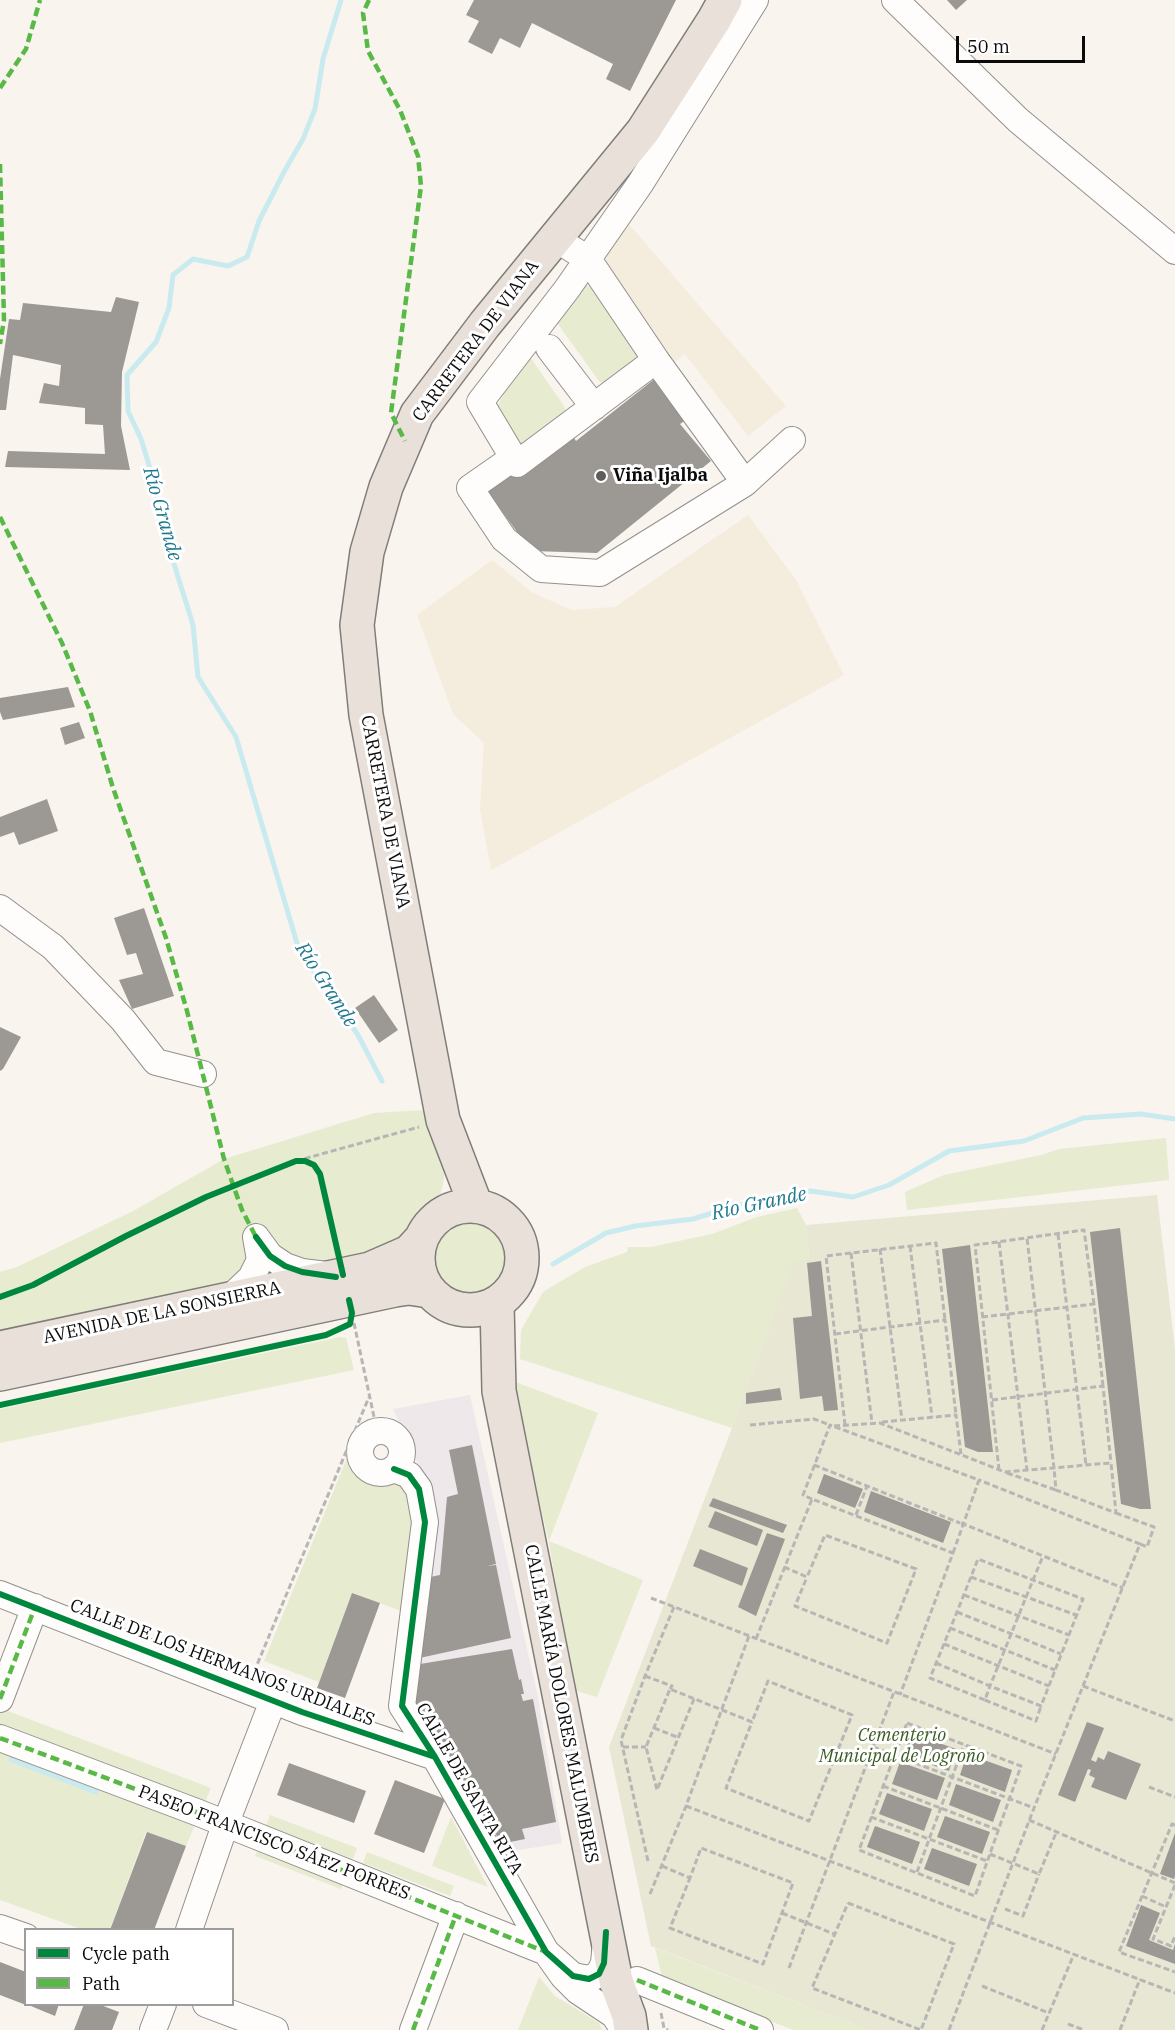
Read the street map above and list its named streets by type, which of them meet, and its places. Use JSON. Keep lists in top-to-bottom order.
{
  "streets": {
    "main road": ["CARRETERA DE VIANA", "AVENIDA DE LA SONSIERRA", "CALLE MARÍA DOLORES MALUMBRES"],
    "street": ["CALLE DE LOS HERMANOS URDIALES", "CALLE DE SANTA RITA", "PASEO FRANCISCO SÁEZ PORRES"]
  },
  "crossings": [
    ["CARRETERA DE VIANA", "AVENIDA DE LA SONSIERRA"],
    ["CARRETERA DE VIANA", "CALLE MARÍA DOLORES MALUMBRES"],
    ["AVENIDA DE LA SONSIERRA", "CALLE MARÍA DOLORES MALUMBRES"],
    ["CALLE DE LOS HERMANOS URDIALES", "CALLE DE SANTA RITA"],
    ["CALLE MARÍA DOLORES MALUMBRES", "CALLE DE SANTA RITA"],
    ["CALLE DE SANTA RITA", "PASEO FRANCISCO SÁEZ PORRES"]
  ],
  "water": ["Río Grande"],
  "parks": ["Cementerio Municipal de Logroño"],
  "places": ["Viña Ijalba"],
  "legend": ["Cycle path", "Path"],
  "scale_bar": "50 m"
}
